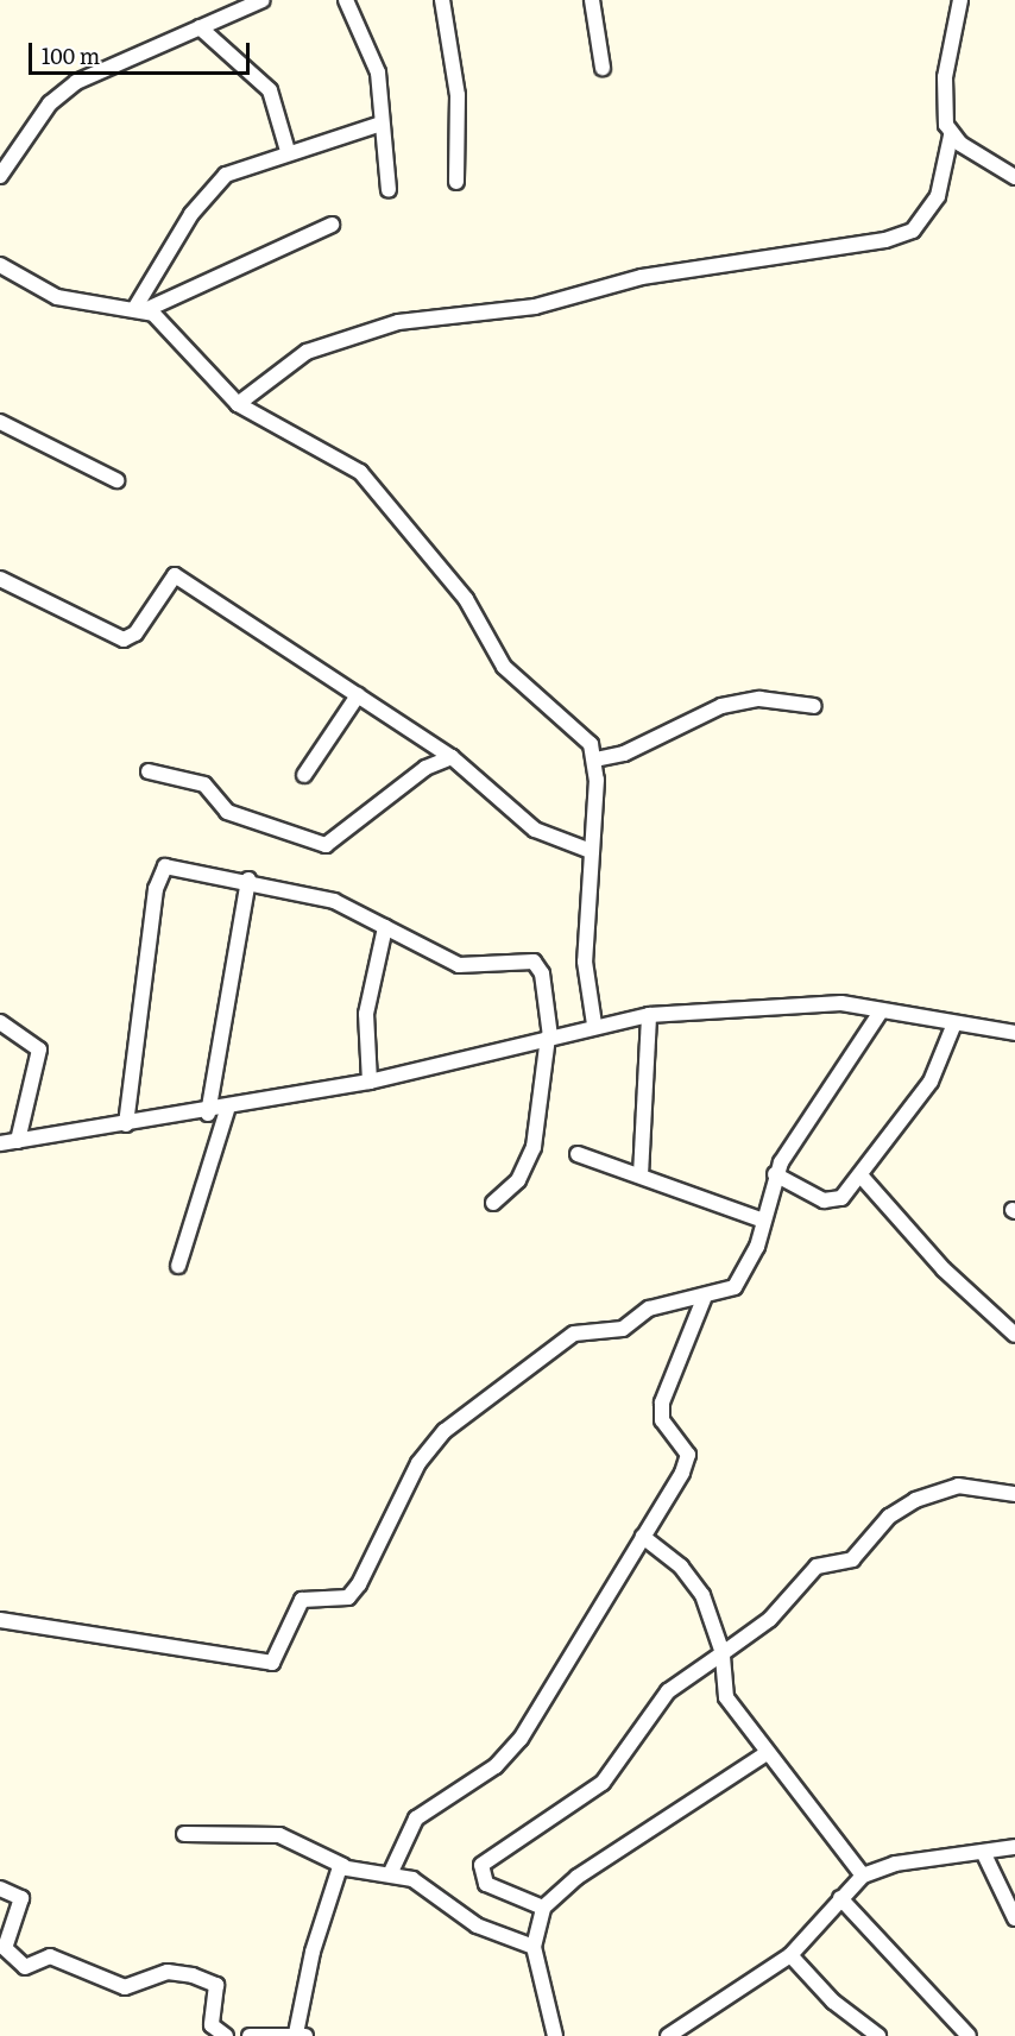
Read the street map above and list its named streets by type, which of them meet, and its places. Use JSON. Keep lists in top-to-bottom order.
{
  "scale_bar": "100 m"
}
